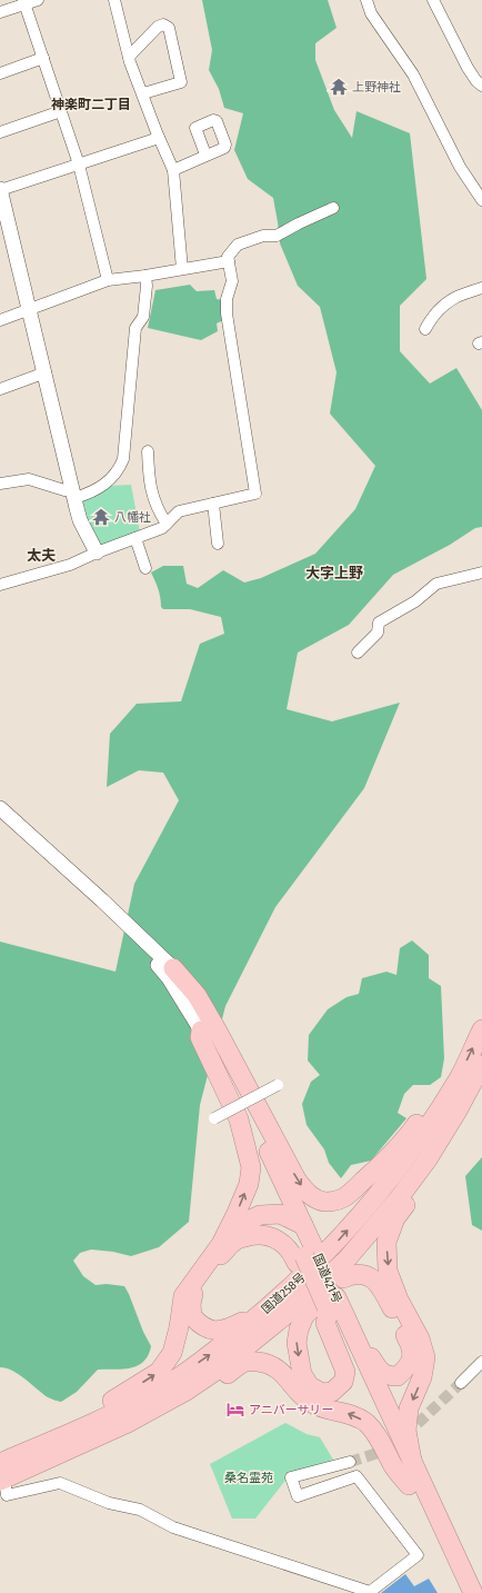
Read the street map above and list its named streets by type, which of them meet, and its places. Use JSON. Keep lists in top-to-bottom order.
{
  "streets": {
    "highway": ["国道421号", "国道258号"]
  },
  "districts": ["神楽町二丁目", "太夫", "大字上野"],
  "parks": ["桑名霊苑"],
  "places": {
    "temple": ["上野神社", "八幡社"],
    "hotel": ["アニバーサリー"]
  }
}
